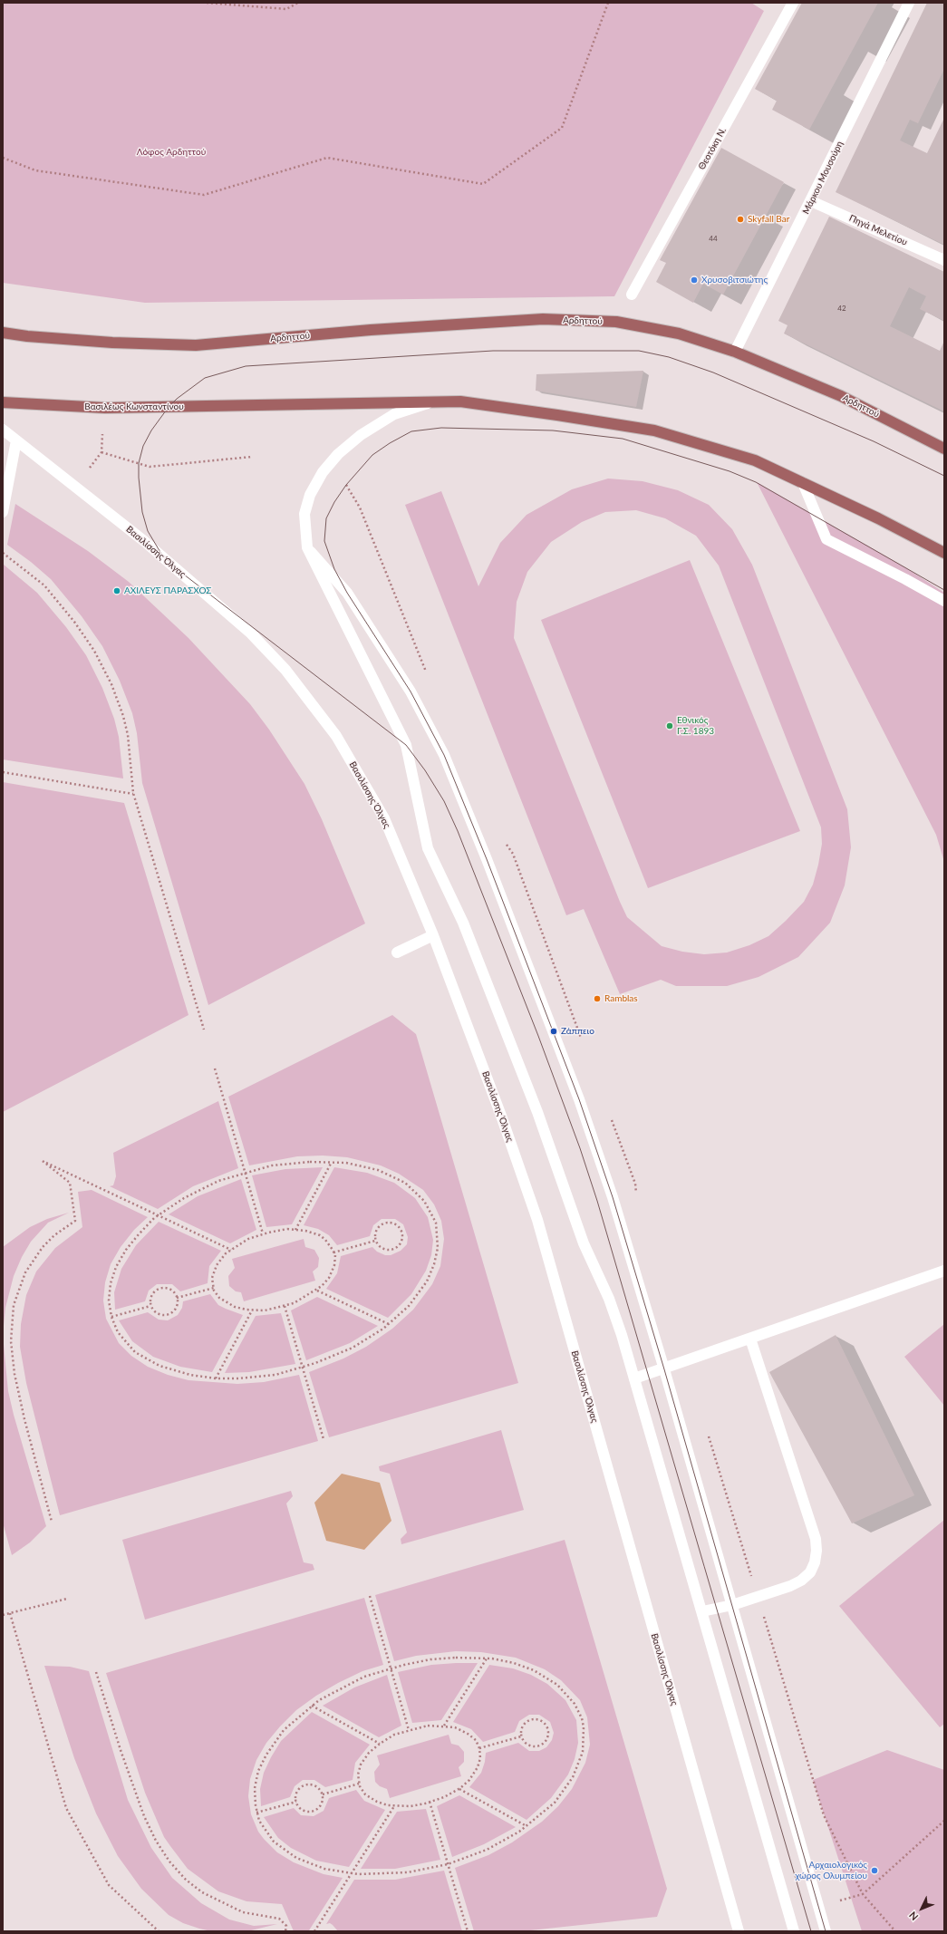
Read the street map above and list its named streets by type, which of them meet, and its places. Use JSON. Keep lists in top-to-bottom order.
{
  "streets": {
    "main road": ["Αρδηττού", "Βασιλέως Κωνσταντίνου"],
    "street": [
      "Θεοτόκη Ν.",
      "Μάρκου Μουσούρη",
      "Πηγά Μελετίου",
      "Βασιλίσσης Όλγας"
    ]
  },
  "crossings": [
    ["Μάρκου Μουσούρη", "Πηγά Μελετίου"],
    ["Μάρκου Μουσούρη", "Αρδηττού"]
  ],
  "parks": ["Λόφος Αρδηττού"],
  "places": [
    "Skyfall Bar",
    "Χρυσοβιτσιώτης",
    "ΑΧΙΛΕΥΣ ΠΑΡΑΣΧΟΣ",
    "Εθνικός Γ.Σ. 1893",
    "Ramblas",
    "Ζάππειο",
    "Αρχαιολογικός χώρος Ολυμπείου"
  ],
  "house_numbers": ["44", "42"],
  "north": "bottom left"
}
